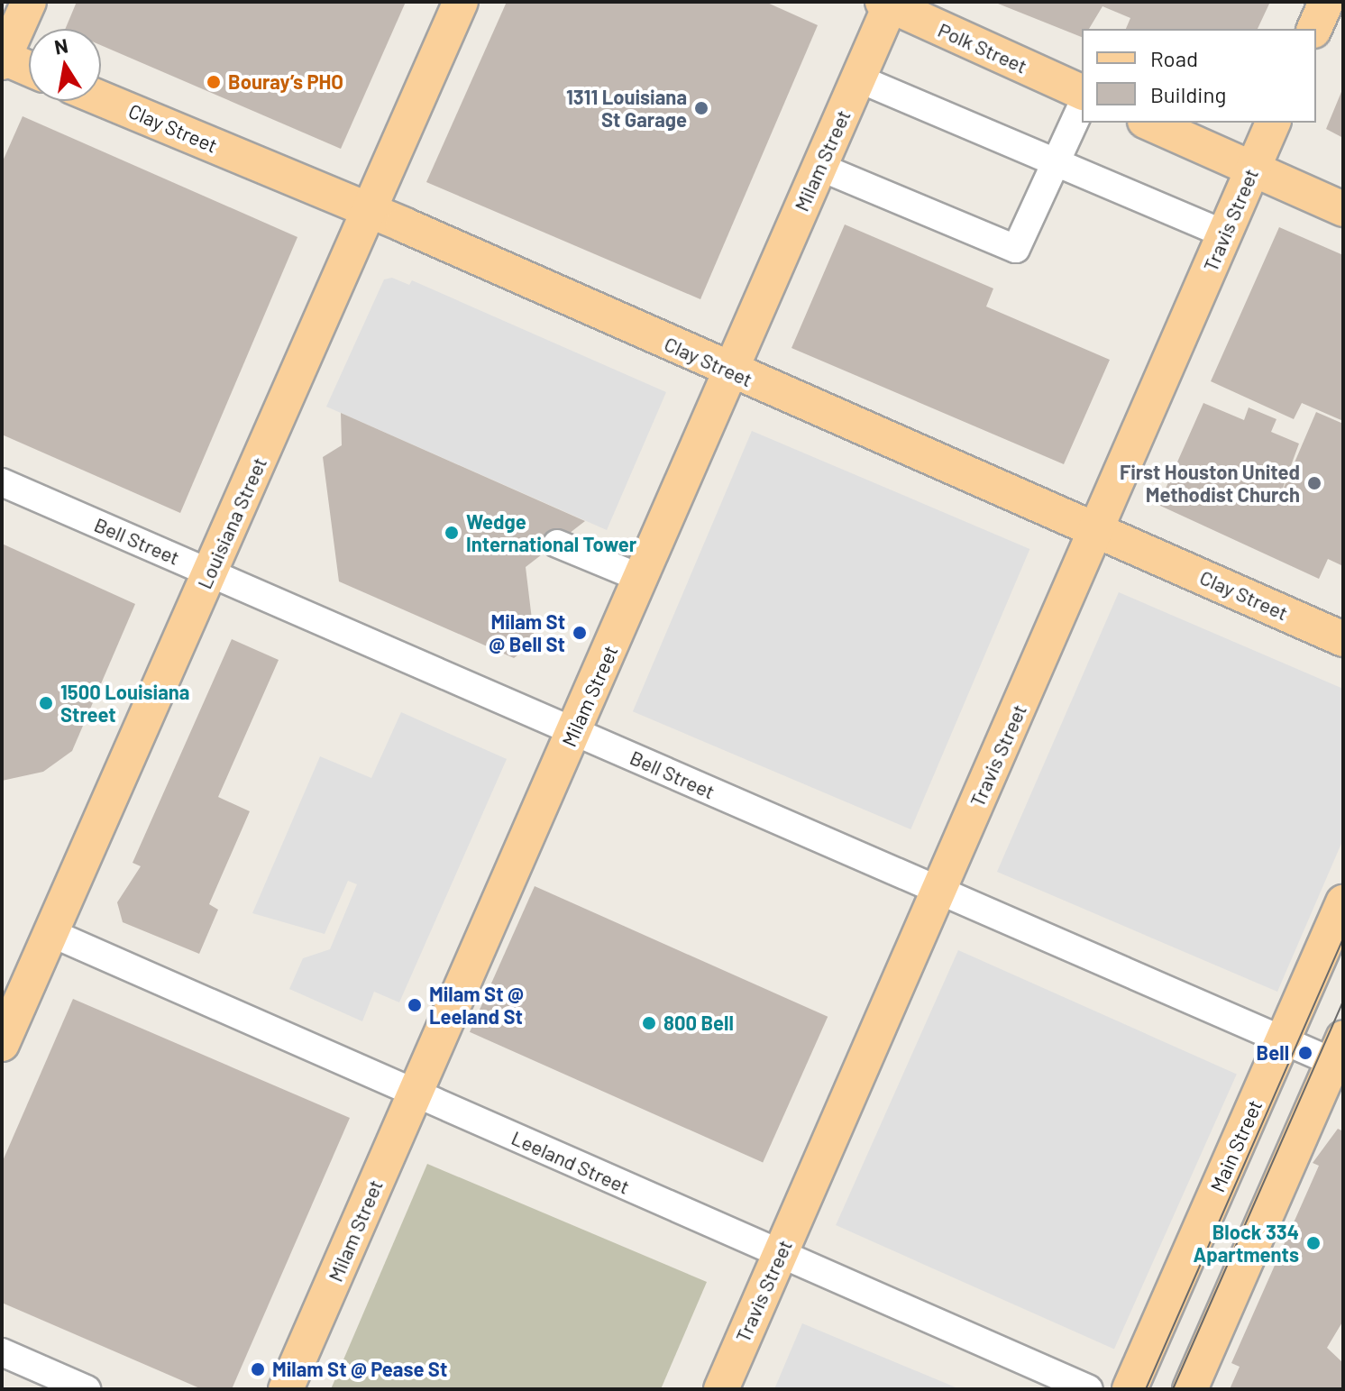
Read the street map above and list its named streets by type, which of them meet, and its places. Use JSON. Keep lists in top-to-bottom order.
{
  "streets": {
    "main road": [
      "Polk Street",
      "Clay Street",
      "Milam Street",
      "Travis Street",
      "Louisiana Street",
      "Main Street"
    ],
    "street": ["Bell Street", "Leeland Street"]
  },
  "crossings": [
    ["Polk Street", "Milam Street"],
    ["Clay Street", "Milam Street"],
    ["Clay Street", "Travis Street"],
    ["Clay Street", "Louisiana Street"],
    ["Milam Street", "Bell Street"],
    ["Milam Street", "Leeland Street"],
    ["Travis Street", "Bell Street"],
    ["Travis Street", "Leeland Street"],
    ["Louisiana Street", "Bell Street"],
    ["Louisiana Street", "Leeland Street"],
    ["Bell Street", "Main Street"]
  ],
  "places": [
    "Bouray’s PHO",
    "1311 Louisiana St Garage",
    "First Houston United Methodist Church",
    "Wedge International Tower",
    "Milam St @ Bell St",
    "1500 Louisiana Street",
    "Milam St @ Leeland St",
    "800 Bell",
    "Bell",
    "Block 334 Apartments",
    "Milam St @ Pease St"
  ],
  "legend": ["Road", "Building"],
  "north": "top"
}
